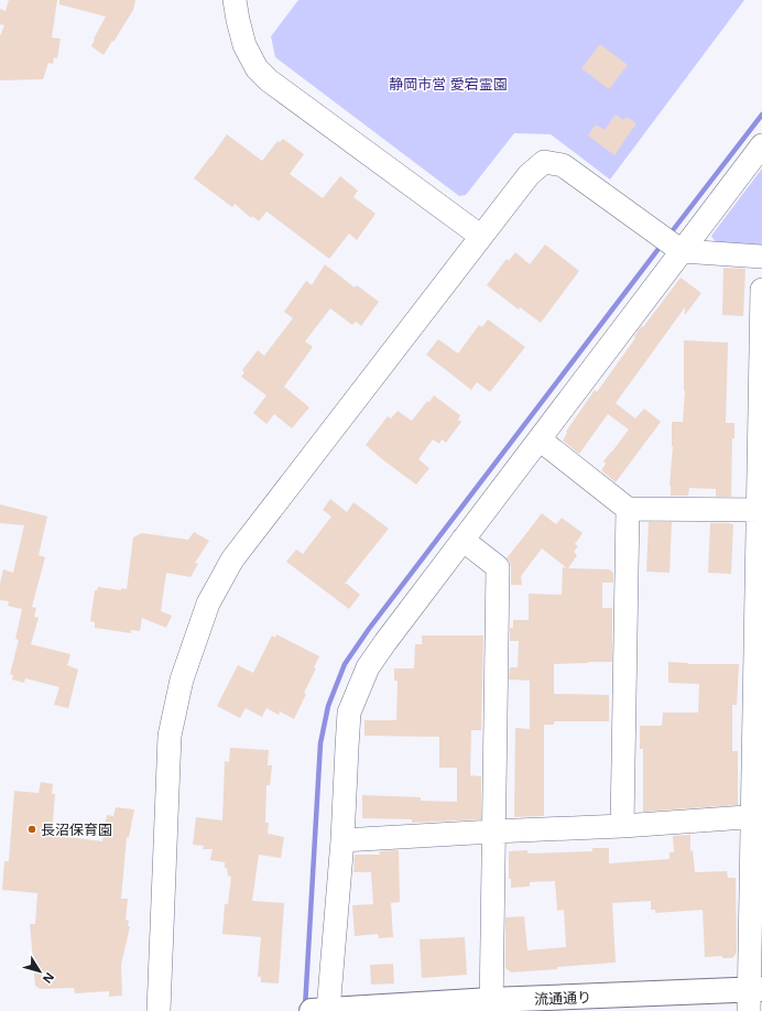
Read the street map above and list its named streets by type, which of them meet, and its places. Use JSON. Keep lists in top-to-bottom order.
{
  "streets": {
    "main road": ["流通通り"]
  },
  "parks": ["静岡市営 愛宕霊園"],
  "places": ["長沼保育園"],
  "north": "bottom right"
}
